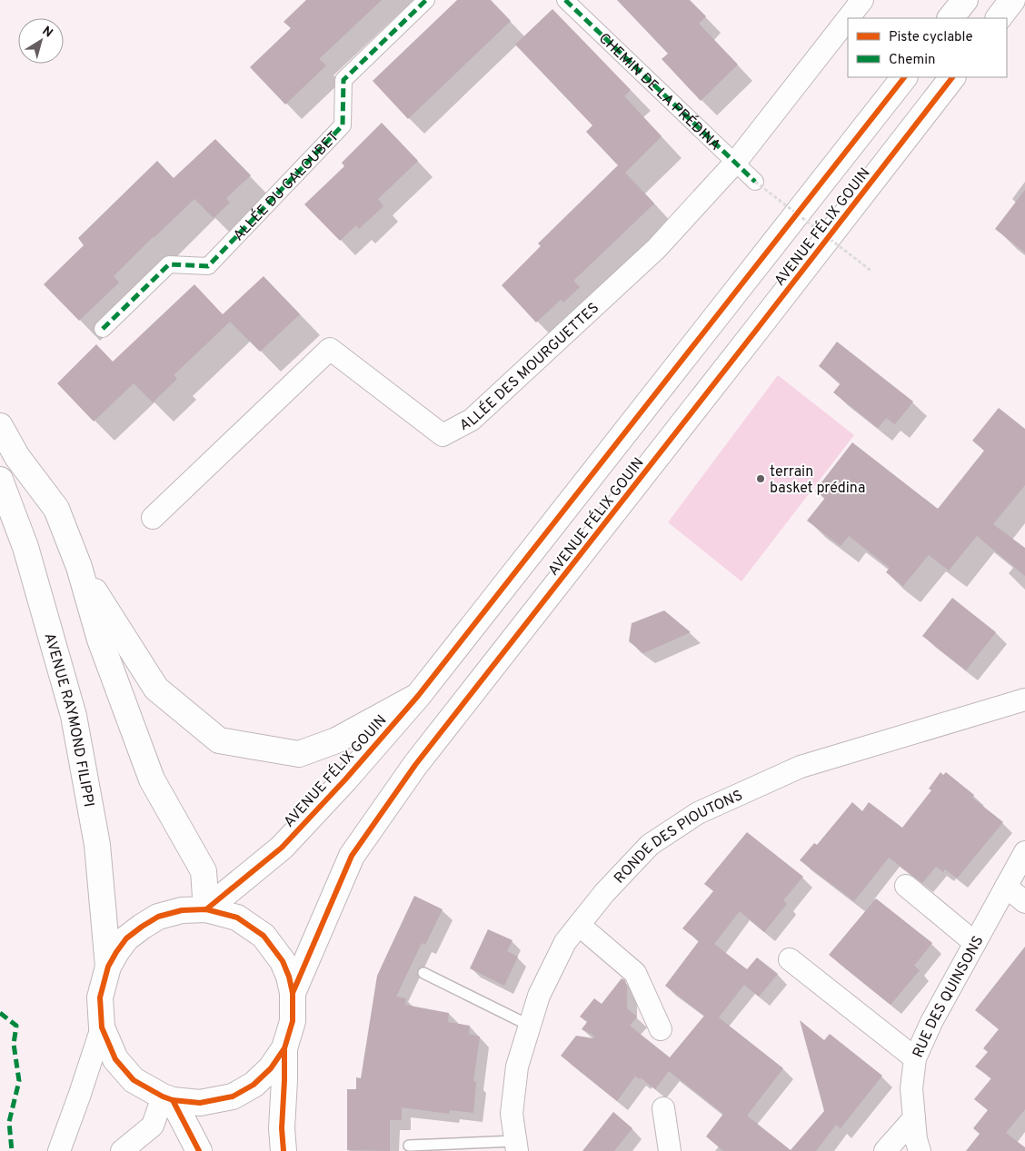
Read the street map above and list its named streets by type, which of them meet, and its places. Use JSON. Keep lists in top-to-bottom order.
{
  "streets": {
    "main road": ["AVENUE FÉLIX GOUIN", "AVENUE RAYMOND FILIPPI"],
    "street": [
      "CHEMIN DE LA PRÉDINA",
      "ALLÉE DU GALOUBET",
      "ALLÉE DES MOURGUETTES",
      "RONDE DES PIOUTONS",
      "RUE DES QUINSONS"
    ]
  },
  "crossings": [
    ["CHEMIN DE LA PRÉDINA", "ALLÉE DES MOURGUETTES"],
    ["AVENUE FÉLIX GOUIN", "AVENUE RAYMOND FILIPPI"]
  ],
  "places": ["terrain basket prédina"],
  "legend": ["Piste cyclable", "Chemin"],
  "north": "top right"
}
